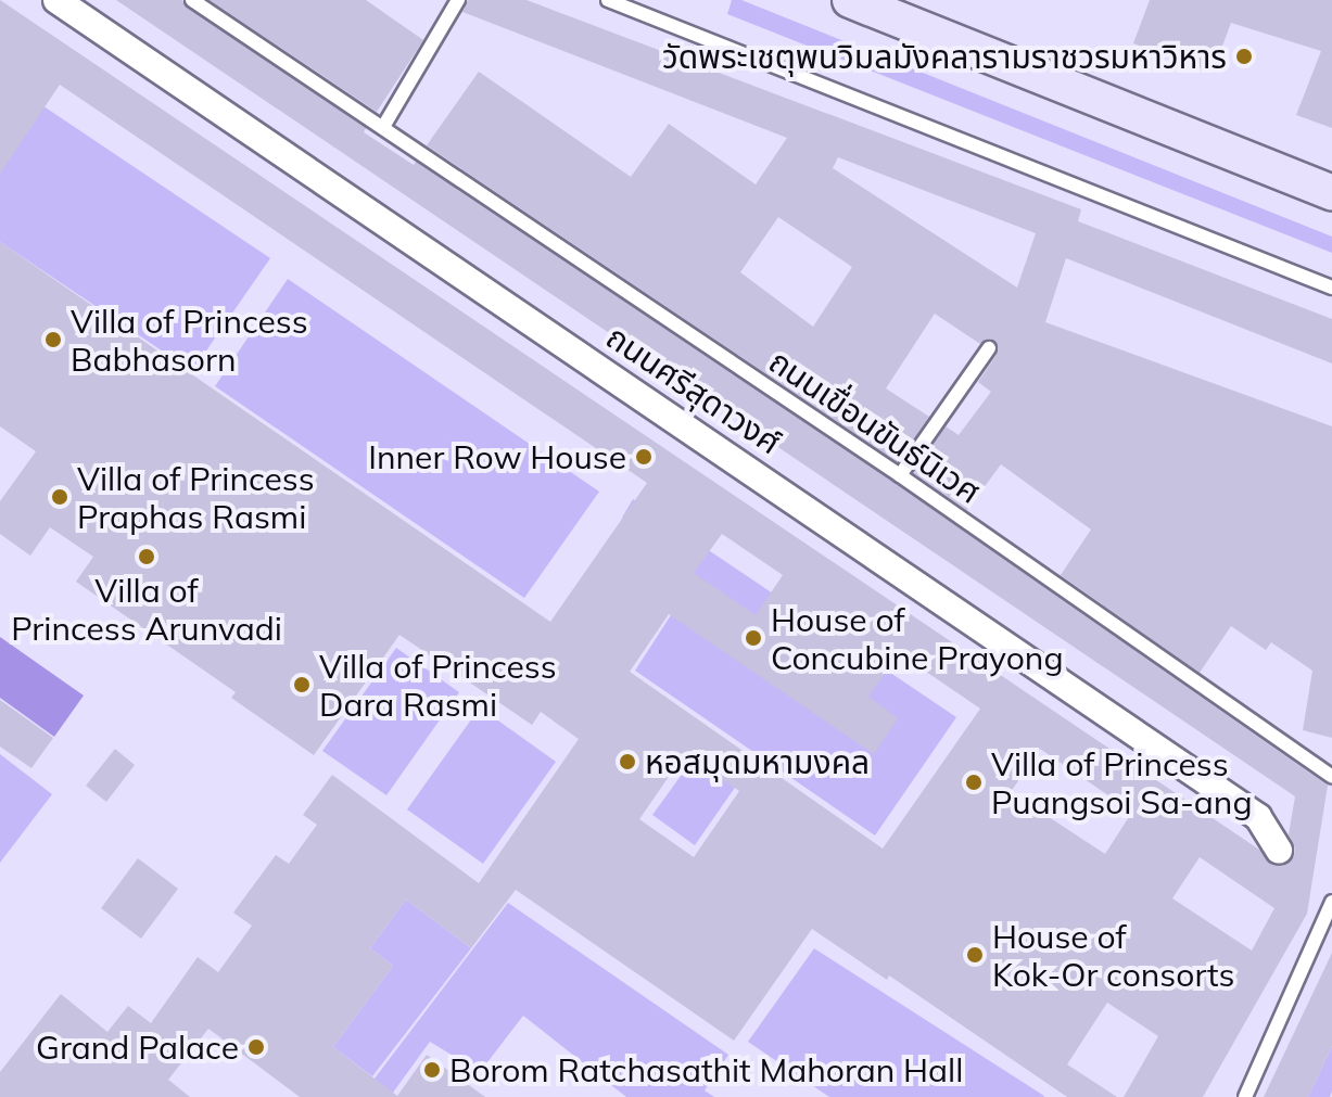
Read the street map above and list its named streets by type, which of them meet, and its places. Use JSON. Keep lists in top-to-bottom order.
{
  "streets": {
    "street": ["ถนนศรีสุดาวงศ์"],
    "lane": ["ถนนเขื่อนขันธ์นิเวศ"]
  },
  "places": [
    "วัดพระเชตุพนวิมลมังคลารามราชวรมหาวิหาร",
    "Villa of Princess Babhasorn",
    "Inner Row House",
    "Villa of Princess Praphas Rasmi",
    "Villa of Princess Arunvadi",
    "House of Concubine Prayong",
    "Villa of Princess Dara Rasmi",
    "หอสมุดมหามงคล",
    "Villa of Princess Puangsoi Sa-ang",
    "House of Kok-Or consorts",
    "Grand Palace",
    "Borom Ratchasathit Mahoran Hall"
  ]
}
